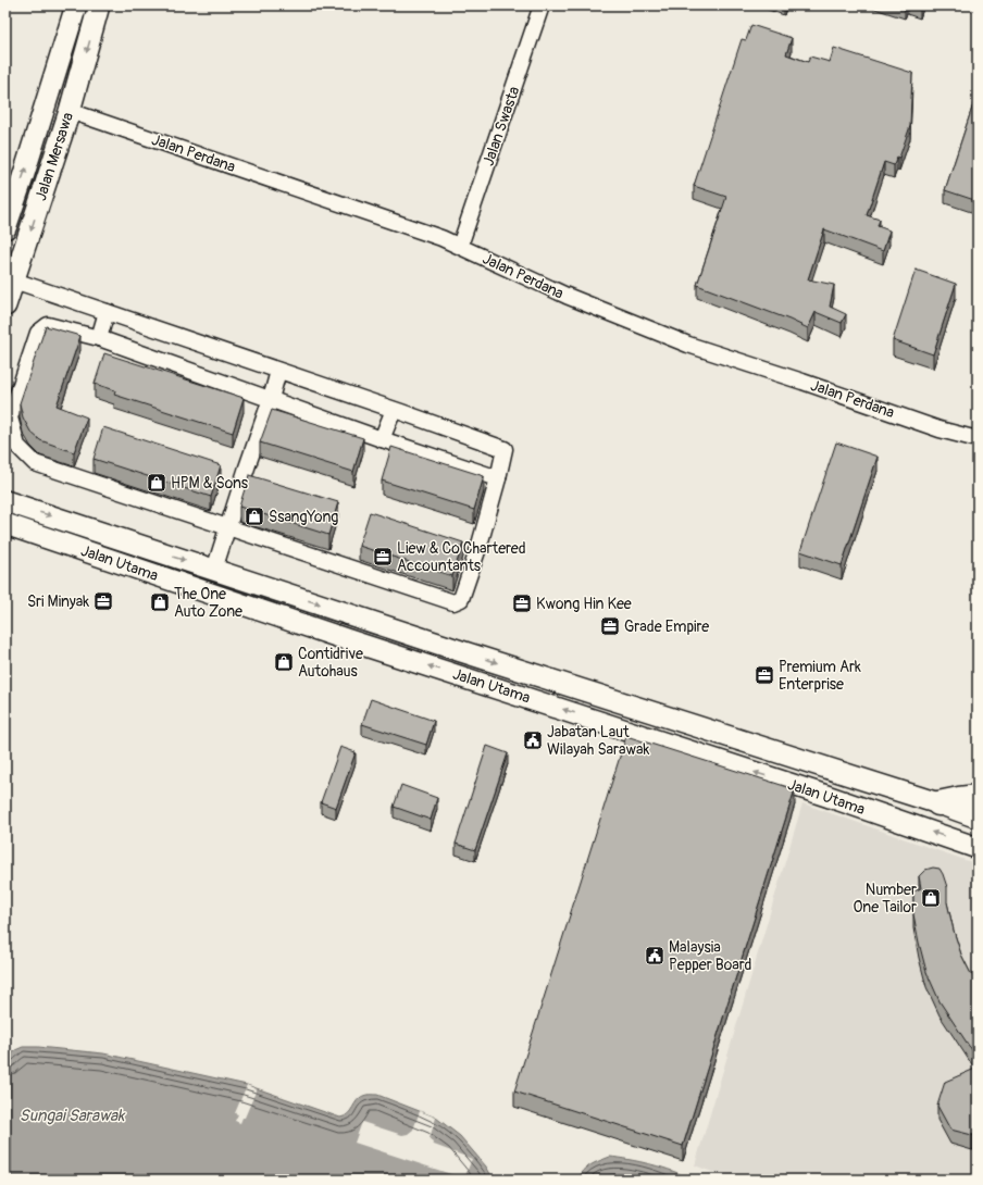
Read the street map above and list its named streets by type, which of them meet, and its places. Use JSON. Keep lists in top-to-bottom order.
{
  "streets": {
    "main road": ["Jalan Mersawa", "Jalan Utama"],
    "street": ["Jalan Swasta", "Jalan Perdana"]
  },
  "crossings": [
    ["Jalan Swasta", "Jalan Perdana"],
    ["Jalan Perdana", "Jalan Mersawa"]
  ],
  "water": ["Sungai Sarawak"],
  "places": {
    "shop": [
      "HPM & Sons",
      "SsangYong",
      "The One Auto Zone",
      "Contidrive Autohaus",
      "Number One Tailor"
    ],
    "office": [
      "Liew & Co Chartered Accountants",
      "Sri Minyak",
      "Kwong Hin Kee",
      "Grade Empire",
      "Premium Ark Enterprise"
    ],
    "public building": ["Jabatan Laut Wilayah Sarawak", "Malaysia Pepper Board"]
  }
}
